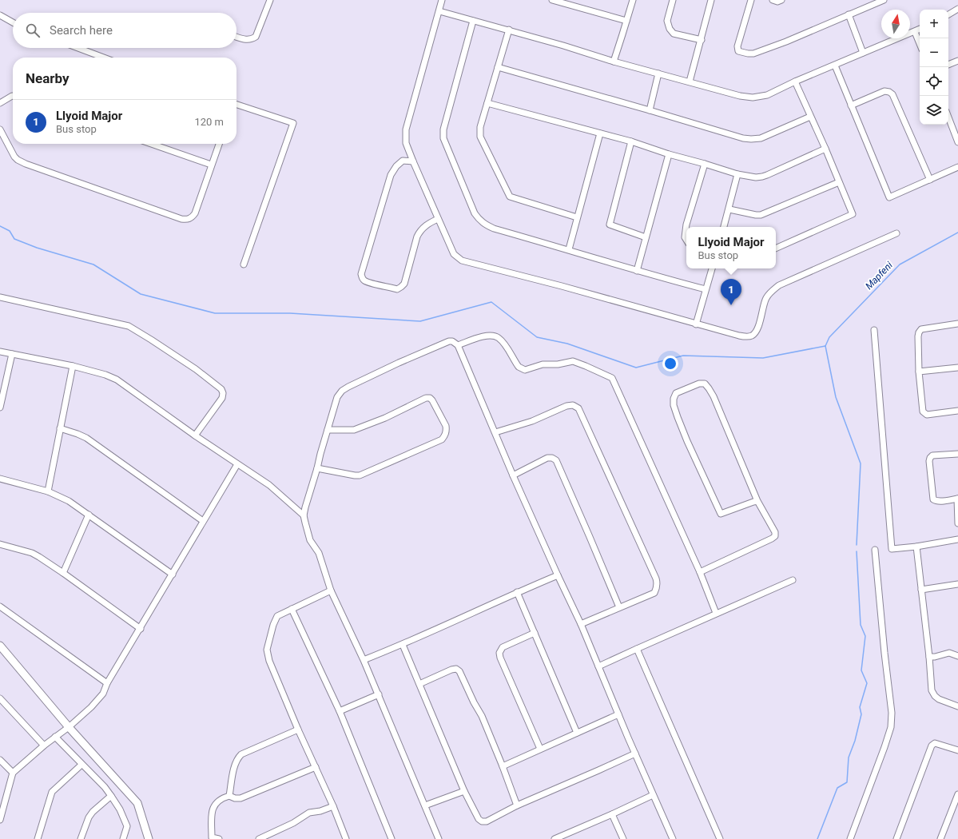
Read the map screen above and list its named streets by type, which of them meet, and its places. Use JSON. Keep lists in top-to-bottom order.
{
  "water": ["Mapfeni"],
  "north": "top",
  "page": {
    "map_buttons": ["+", "−"],
    "search": "Search here",
    "heading": "Nearby",
    "list": [
      {
        "mark": "1",
        "name": "Llyoid Major",
        "note": "Bus stop",
        "value": "120 m"
      }
    ],
    "popup": ["Llyoid Major", "Bus stop"],
    "pins": "1"
  }
}
